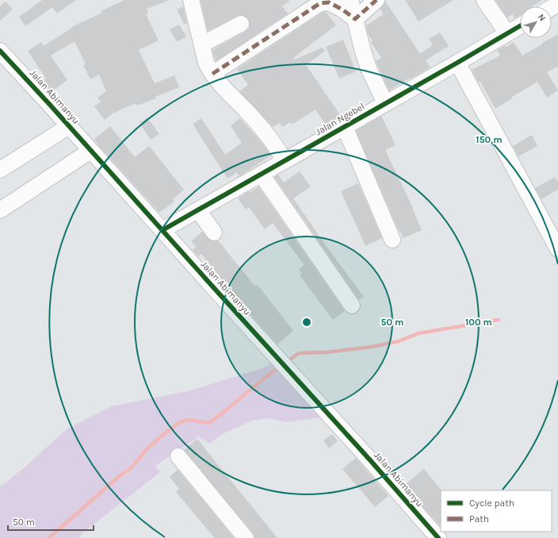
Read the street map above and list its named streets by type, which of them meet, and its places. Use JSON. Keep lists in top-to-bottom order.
{
  "streets": {
    "street": ["Jalan Abimanyu", "Jalan Ngebel"]
  },
  "crossings": [
    ["Jalan Abimanyu", "Jalan Ngebel"]
  ],
  "legend": ["Cycle path", "Path"],
  "scale_bar": "50 m",
  "north": "top right",
  "rings": ["150 m", "50 m", "100 m"]
}
